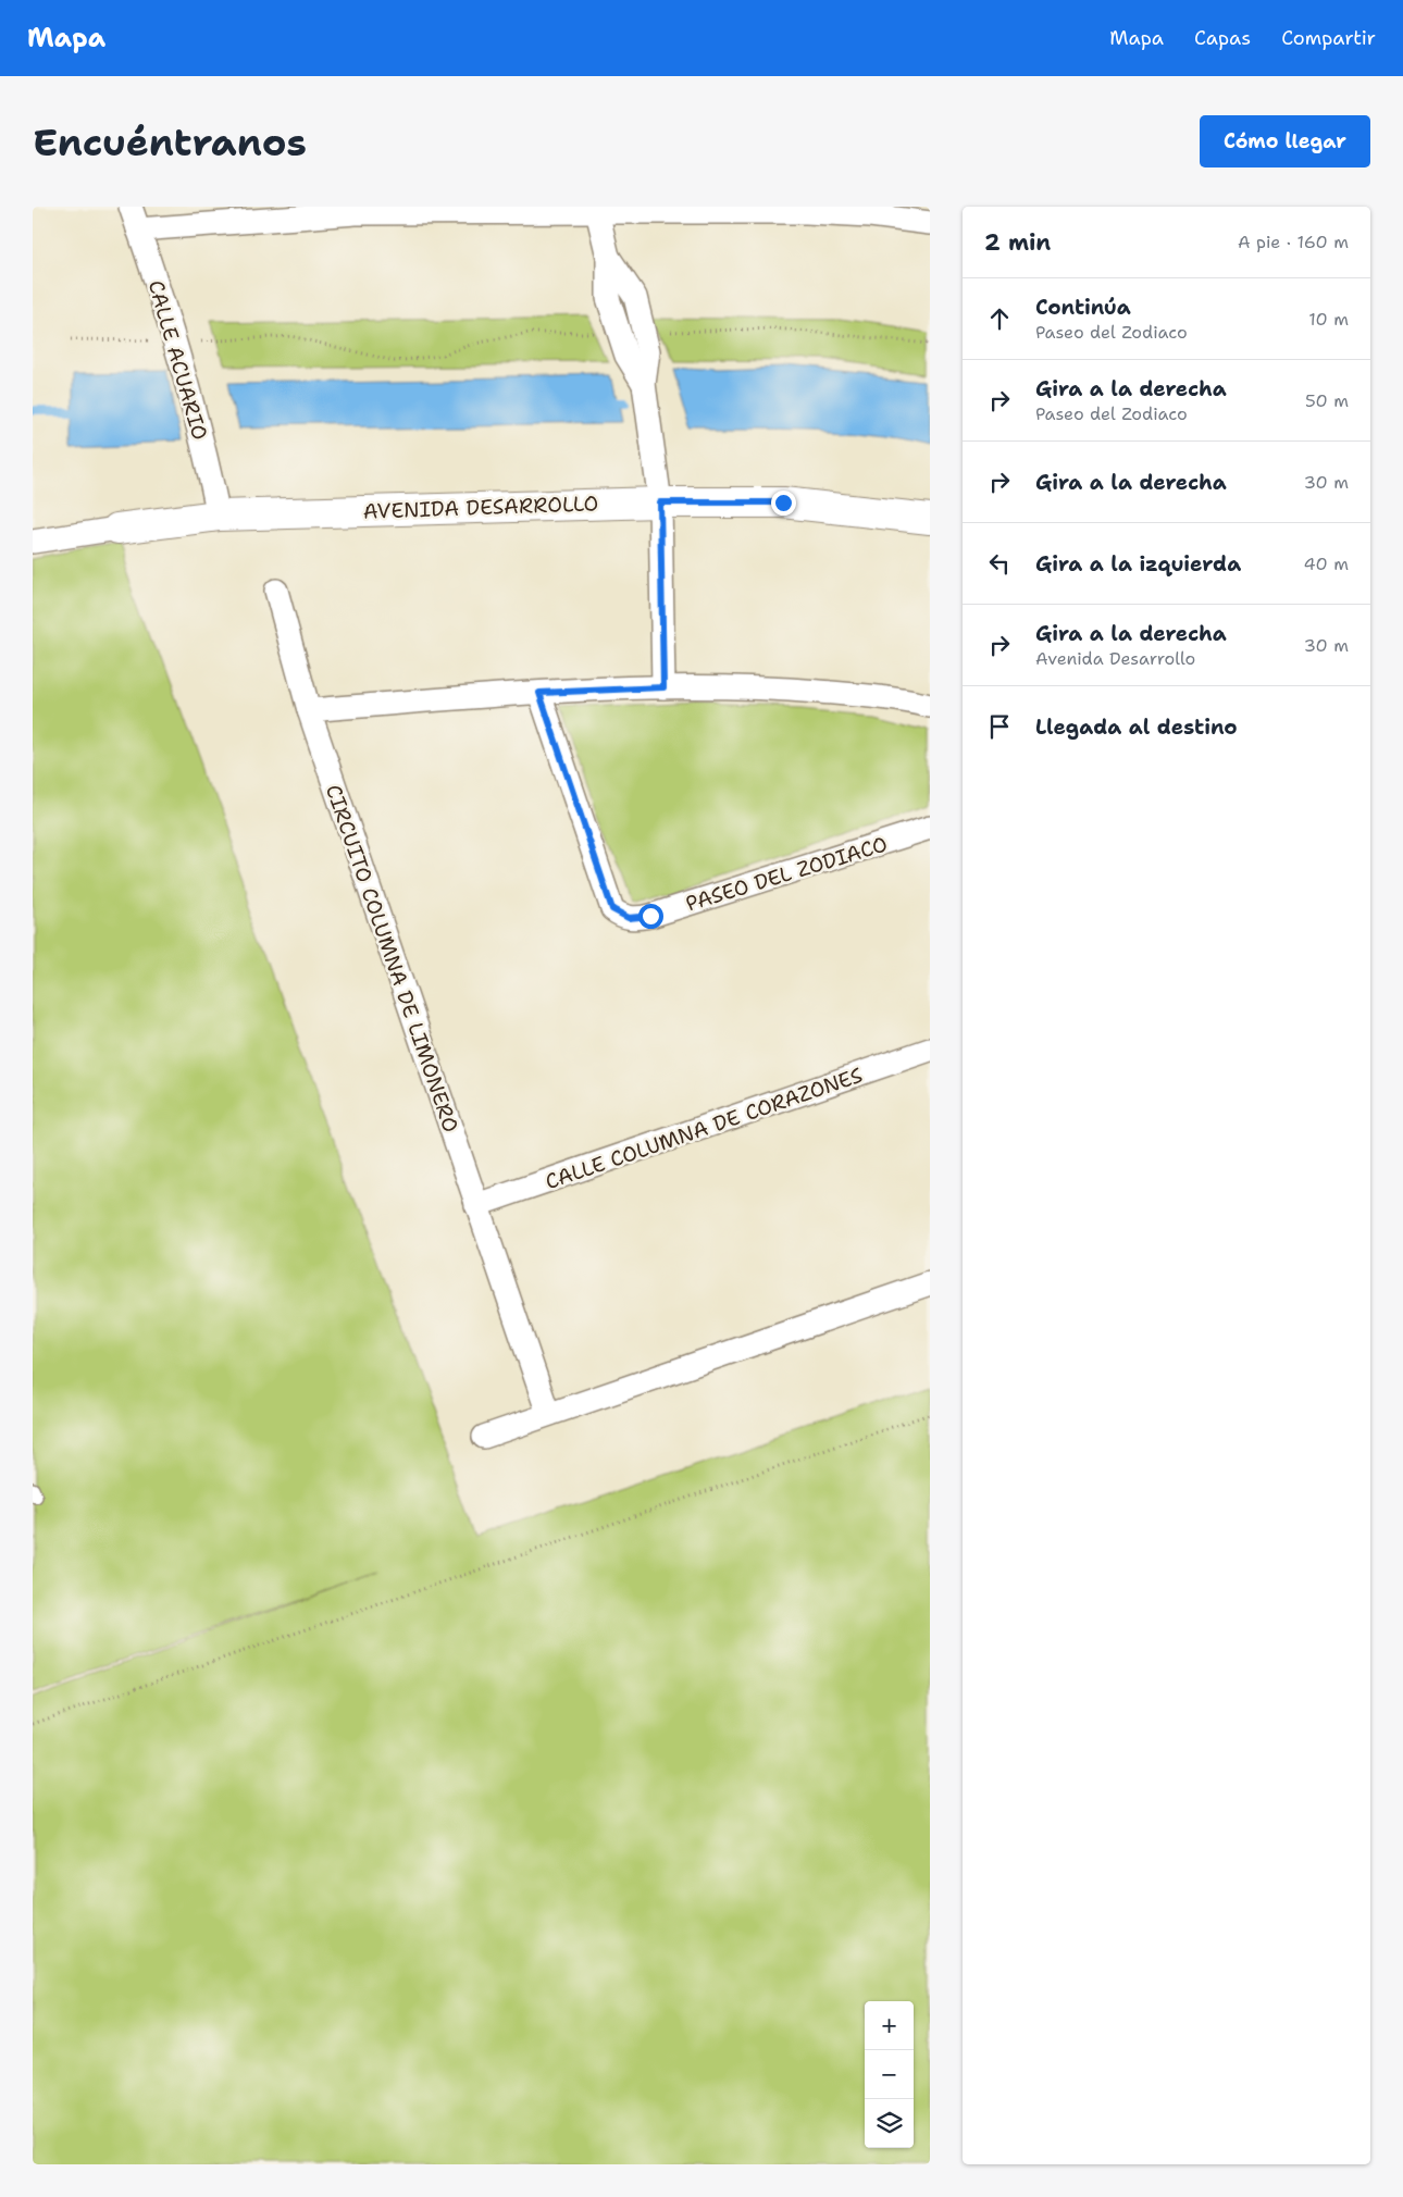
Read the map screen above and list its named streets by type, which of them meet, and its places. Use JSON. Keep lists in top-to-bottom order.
{
  "streets": {
    "street": [
      "CALLE ACUARIO",
      "AVENIDA DESARROLLO",
      "PASEO DEL ZODIACO",
      "CIRCUITO COLUMNA DE LIMONERO",
      "CALLE COLUMNA DE CORAZONES"
    ]
  },
  "crossings": [
    ["CALLE ACUARIO", "AVENIDA DESARROLLO"],
    ["CIRCUITO COLUMNA DE LIMONERO", "CALLE COLUMNA DE CORAZONES"]
  ],
  "page": {
    "header": "Mapa",
    "nav": ["Mapa", "Capas", "Compartir"],
    "buttons": "Cómo llegar",
    "title": "Encuéntranos",
    "heading": ["2 min", "A pie · 160 m"],
    "list": [
      ["Continúa", "Paseo del Zodiaco", "10 m"],
      ["Gira a la derecha", "Paseo del Zodiaco", "50 m"],
      ["Gira a la derecha", "30 m"],
      ["Gira a la izquierda", "40 m"],
      ["Gira a la derecha", "Avenida Desarrollo", "30 m"],
      "Llegada al destino"
    ],
    "map_buttons": ["+", "−"]
  }
}
